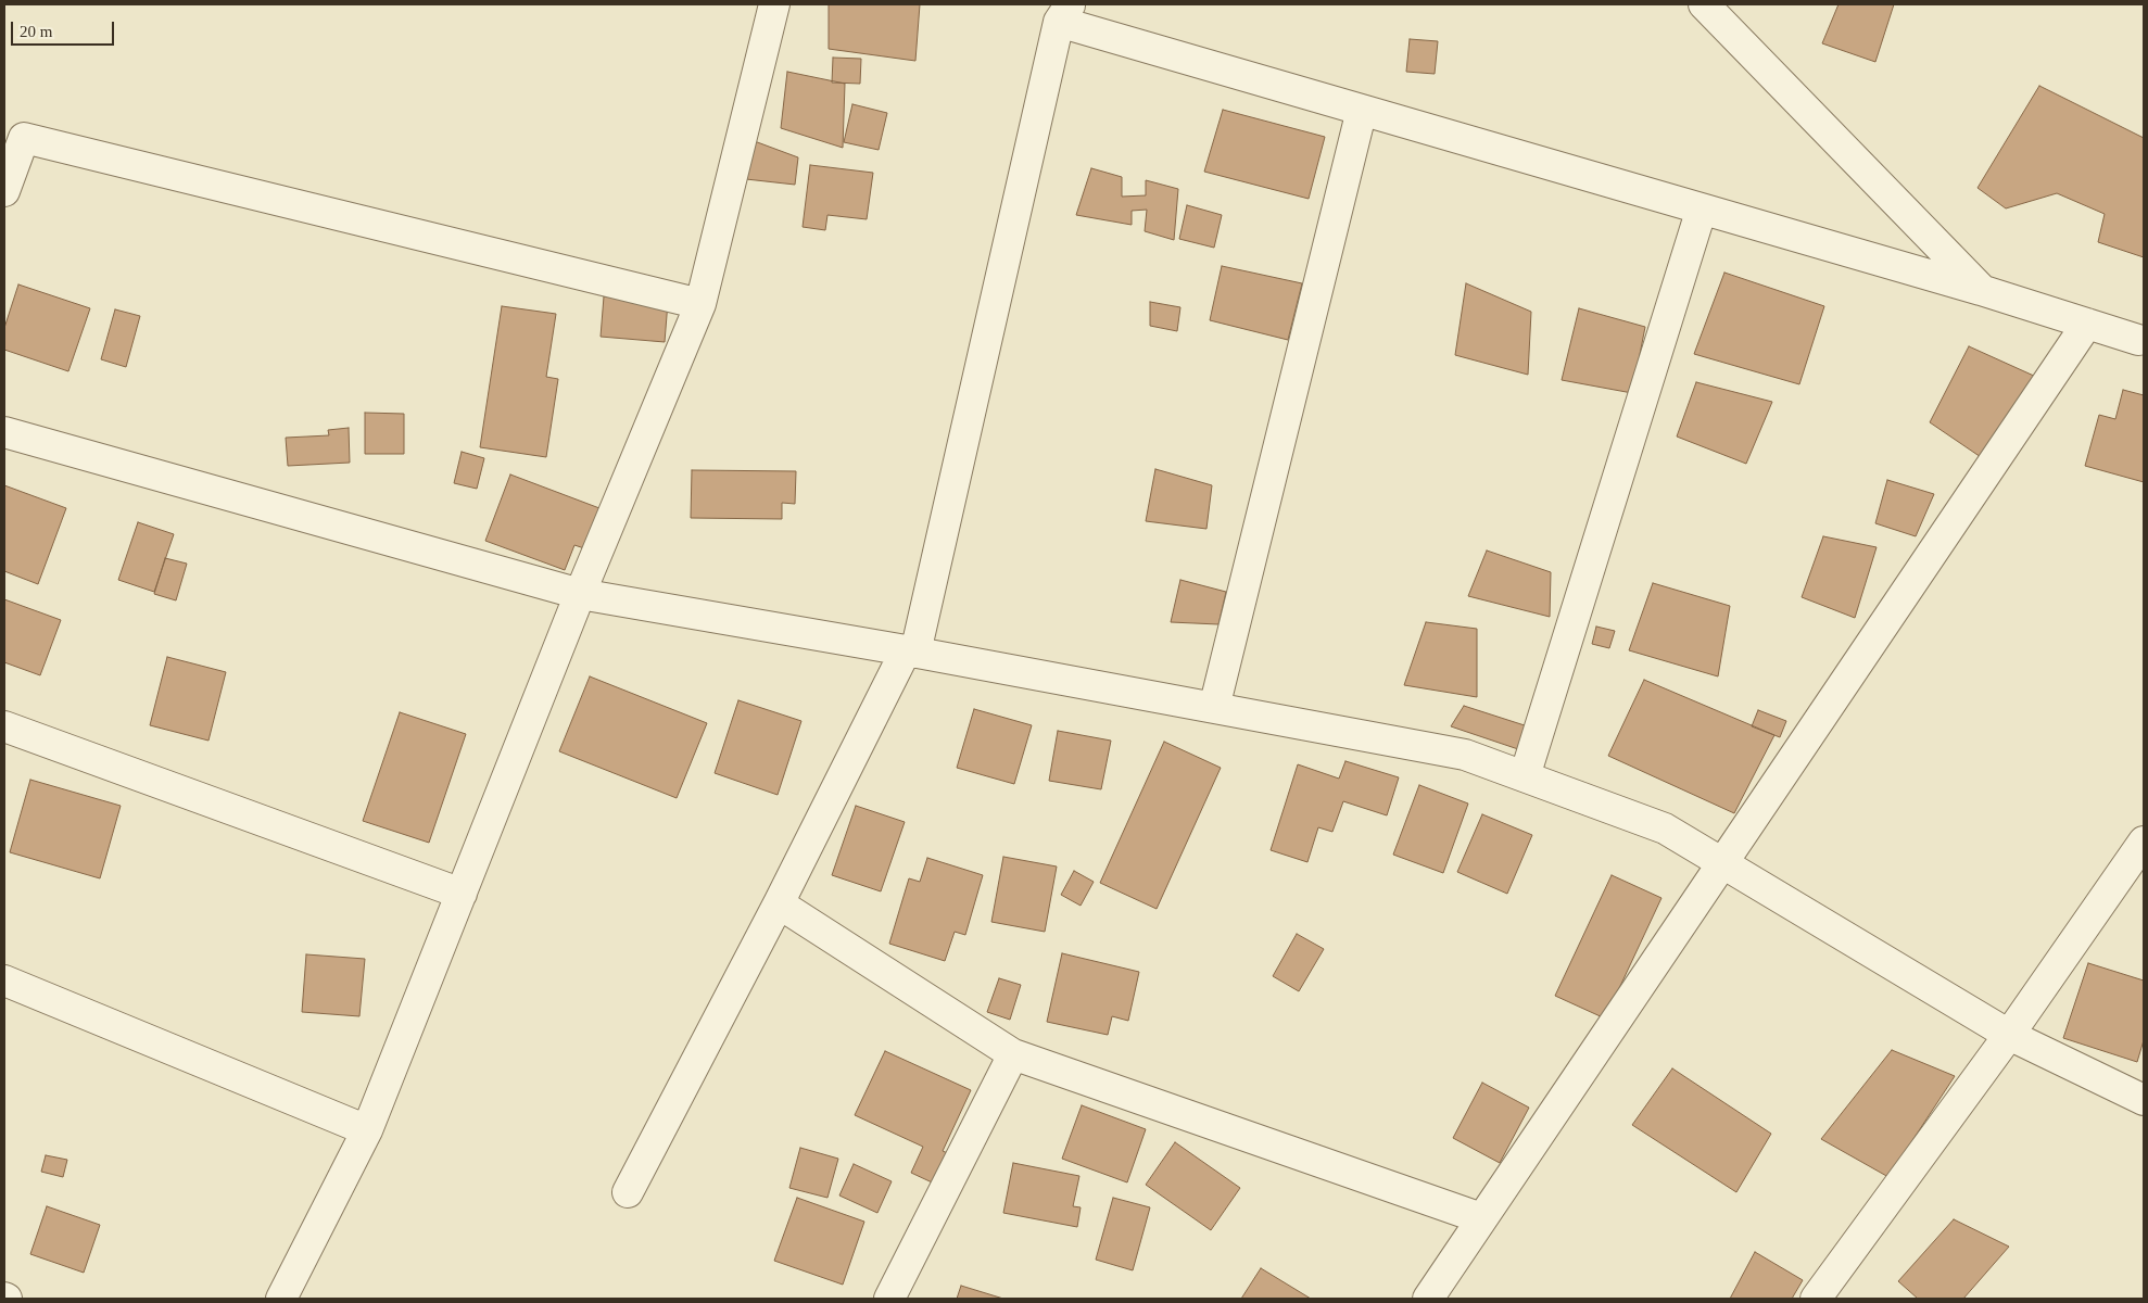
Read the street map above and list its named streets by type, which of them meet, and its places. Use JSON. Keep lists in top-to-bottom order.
{
  "scale_bar": "20 m"
}
